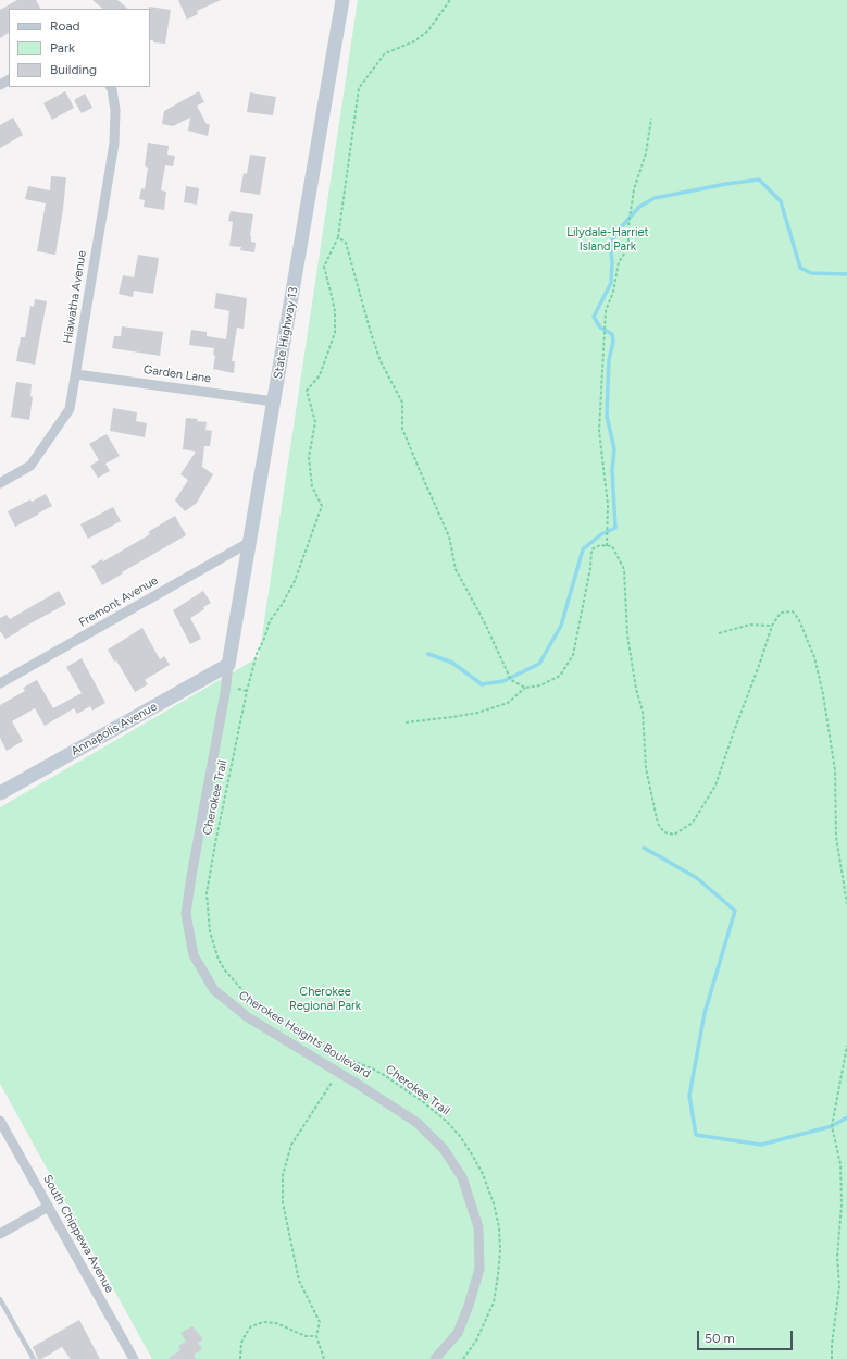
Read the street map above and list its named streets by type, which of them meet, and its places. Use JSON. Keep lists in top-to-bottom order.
{
  "streets": {
    "street": [
      "Hiawatha Avenue",
      "State Highway 13",
      "Garden Lane",
      "Fremont Avenue",
      "Annapolis Avenue",
      "Cherokee Heights Boulevard",
      "South Chippewa Avenue"
    ],
    "path": ["Cherokee Trail"]
  },
  "crossings": [
    ["Hiawatha Avenue", "Garden Lane"],
    ["State Highway 13", "Garden Lane"],
    ["State Highway 13", "Fremont Avenue"],
    ["State Highway 13", "Annapolis Avenue"],
    ["State Highway 13", "Cherokee Heights Boulevard"],
    ["Annapolis Avenue", "Cherokee Heights Boulevard"]
  ],
  "parks": ["Lilydale-Harriet Island Park", "Cherokee Regional Park"],
  "legend": ["Road", "Park", "Building"],
  "scale_bar": "50 m"
}
